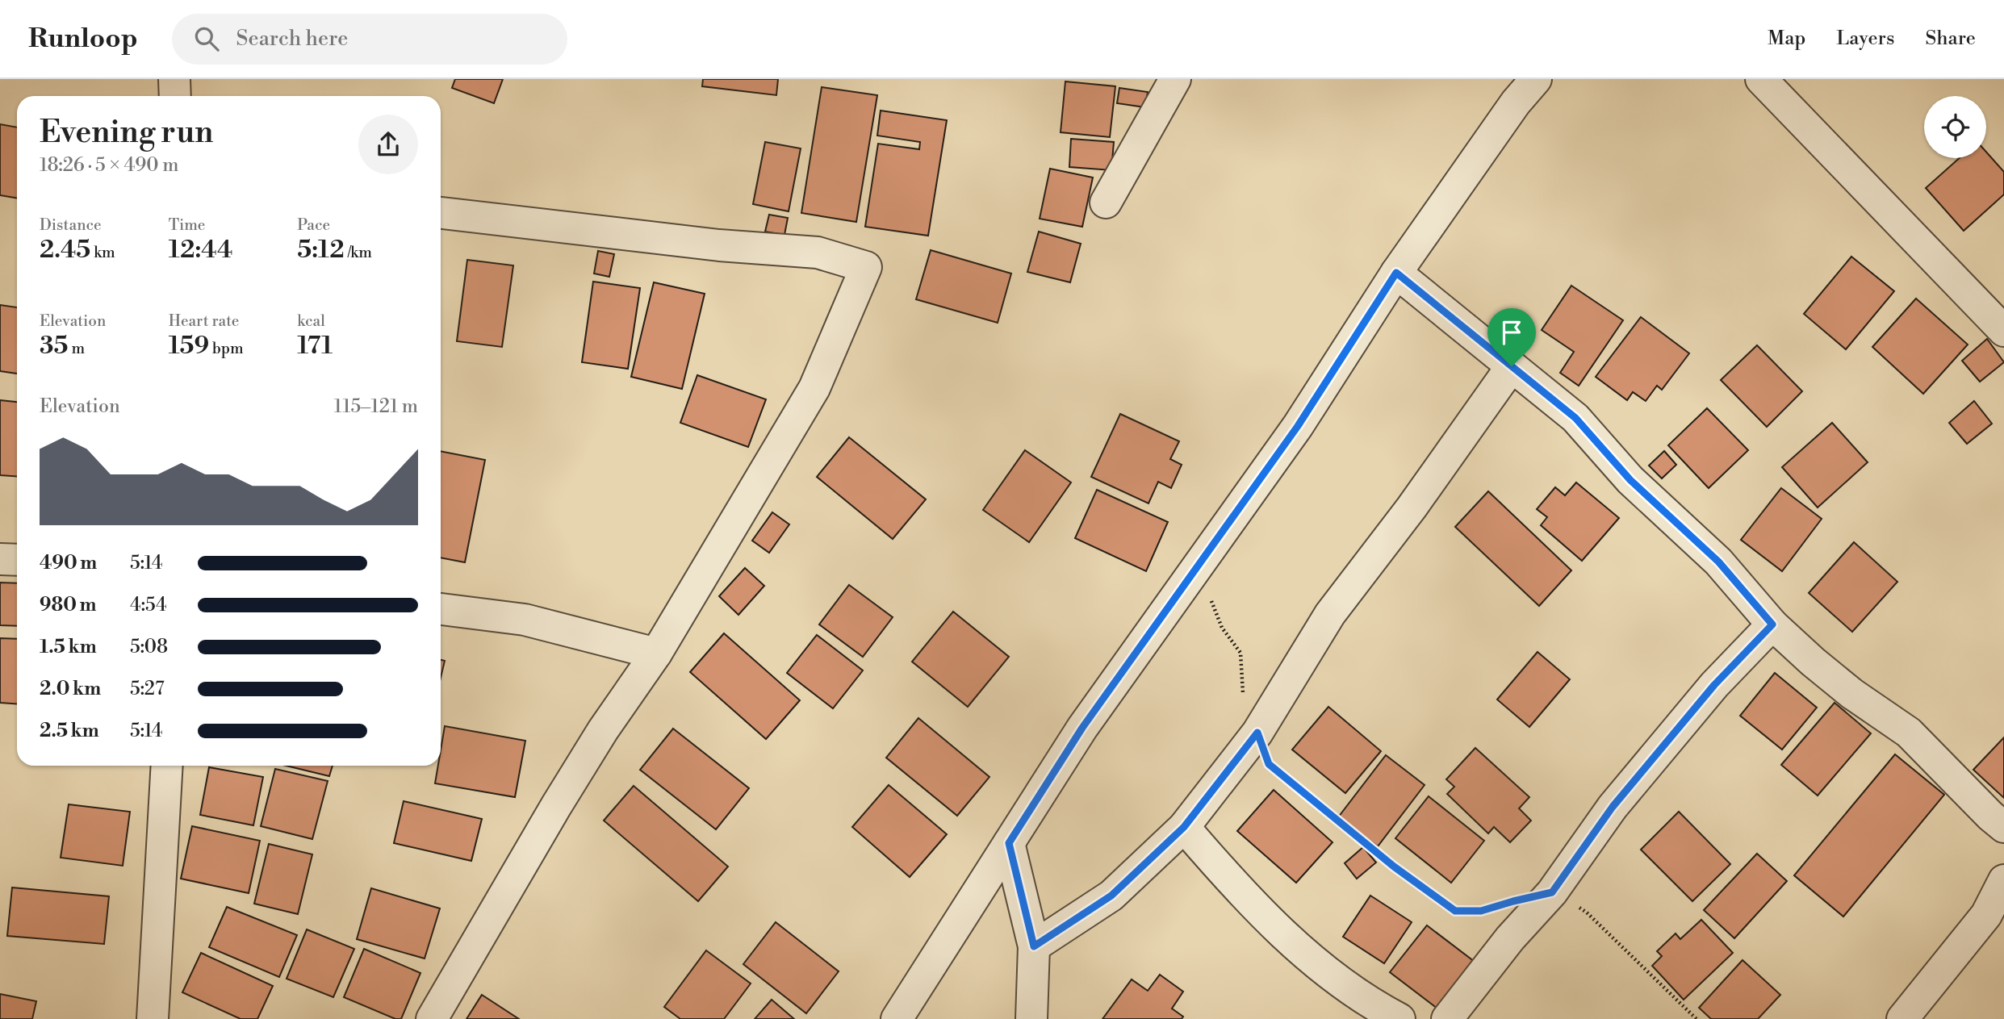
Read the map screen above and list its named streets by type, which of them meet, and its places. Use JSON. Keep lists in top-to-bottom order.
{
  "page": {
    "header": "Runloop",
    "search": "Search here",
    "nav": ["Map", "Layers", "Share"],
    "heading": ["Evening run", "18:26 · 5 × 490 m"],
    "stats": [
      ["Distance", "2.45 km"],
      ["Time", "12:44"],
      ["Pace", "5:12 /km"],
      ["Elevation", "35 m"],
      ["Heart rate", "159 bpm"],
      ["kcal", "171"]
    ],
    "chart": ["Elevation", "115–121 m"],
    "list": [
      {
        "name": "490 m",
        "note": "5:14"
      },
      {
        "name": "980 m",
        "note": "4:54"
      },
      {
        "name": "1.5 km",
        "note": "5:08"
      },
      {
        "name": "2.0 km",
        "note": "5:27"
      },
      {
        "name": "2.5 km",
        "note": "5:14"
      }
    ]
  }
}
